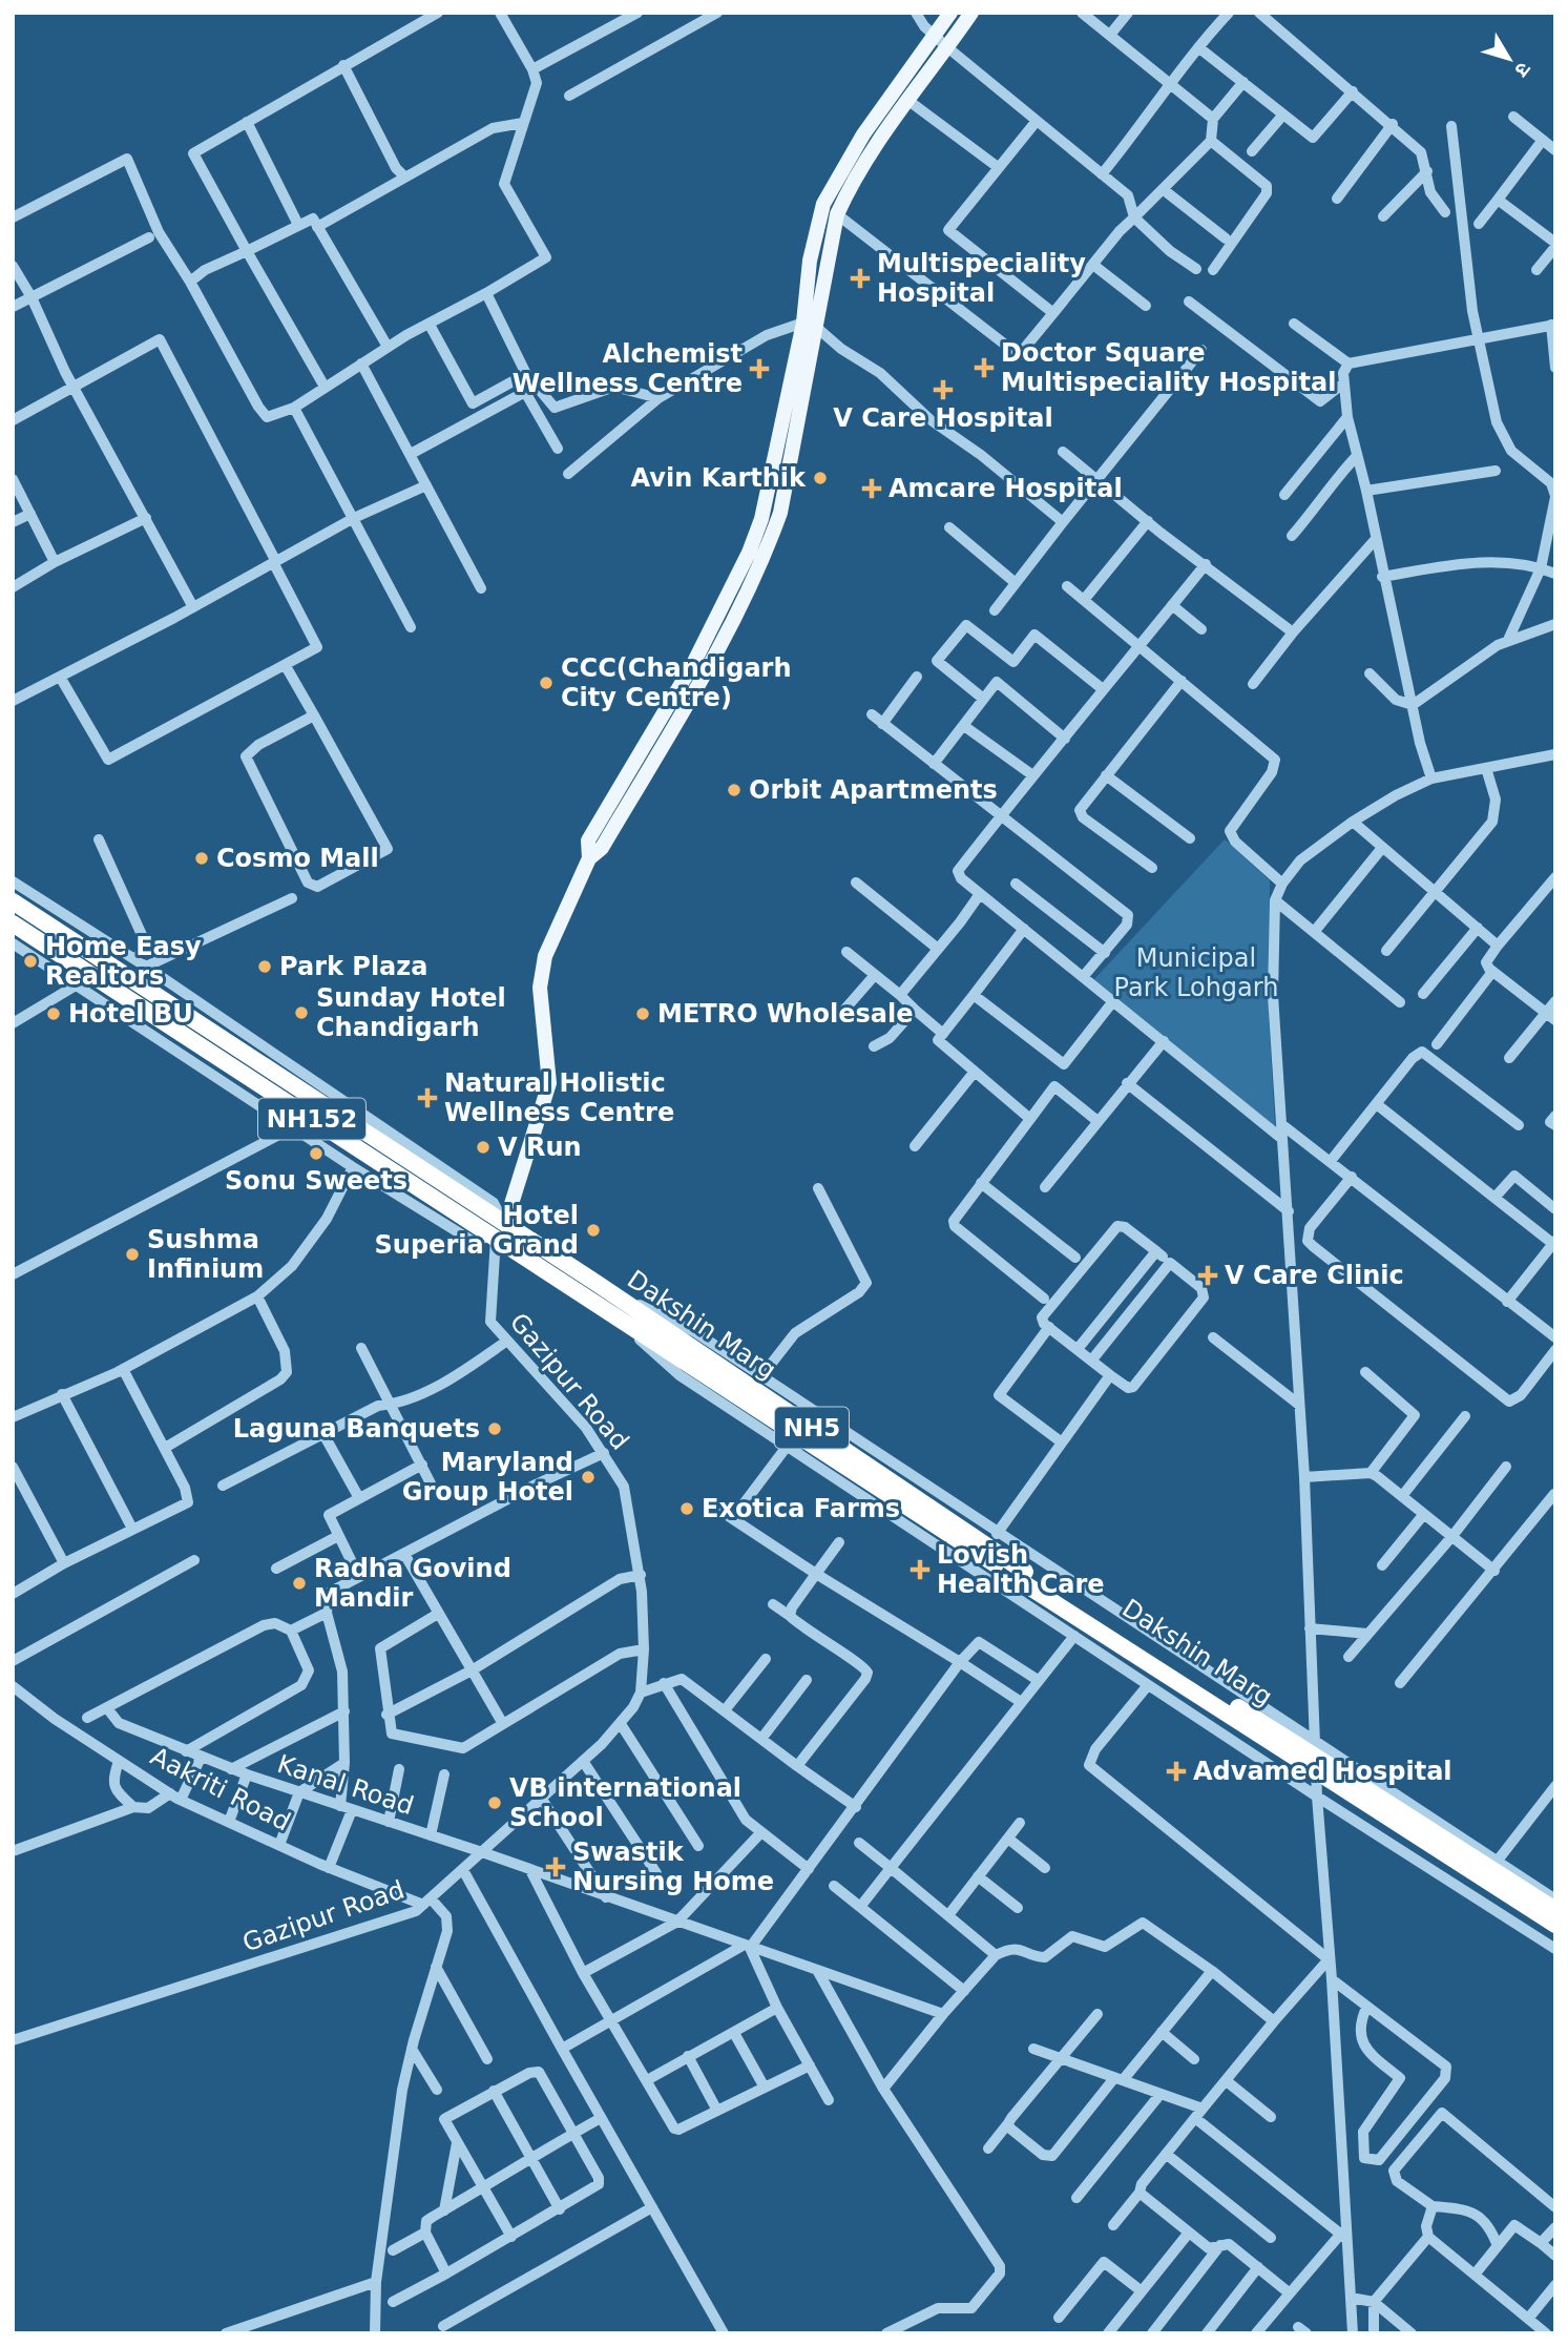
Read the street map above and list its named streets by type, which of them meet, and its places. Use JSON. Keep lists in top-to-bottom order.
{
  "streets": {
    "highway": ["NH152", "Dakshin Marg", "NH5"],
    "street": ["Gazipur Road", "Kanal Road", "Aakriti Road"]
  },
  "crossings": [
    ["NH152", "Dakshin Marg"],
    ["NH152", "Gazipur Road"],
    ["NH152", "NH5"],
    ["Dakshin Marg", "NH5"],
    ["Gazipur Road", "Kanal Road"],
    ["Gazipur Road", "Aakriti Road"]
  ],
  "parks": ["Municipal Park Lohgarh"],
  "places": {
    "health": [
      "Multispeciality Hospital",
      "Doctor Square Multispeciality Hospital",
      "Alchemist Wellness Centre",
      "V Care Hospital",
      "Amcare Hospital",
      "Natural Holistic Wellness Centre",
      "V Care Clinic",
      "Lovish Health Care",
      "Advamed Hospital",
      "Swastik Nursing Home"
    ],
    "other": [
      "Avin Karthik",
      "CCC(Chandigarh City Centre)",
      "Orbit Apartments",
      "Cosmo Mall",
      "Home Easy Realtors",
      "Park Plaza",
      "Sunday Hotel Chandigarh",
      "Hotel BU",
      "METRO Wholesale",
      "V Run",
      "Sonu Sweets",
      "Hotel Superia Grand",
      "Sushma Infinium",
      "Laguna Banquets",
      "Maryland Group Hotel",
      "Exotica Farms",
      "Radha Govind Mandir",
      "VB international School"
    ]
  },
  "north": "bottom right"
}
